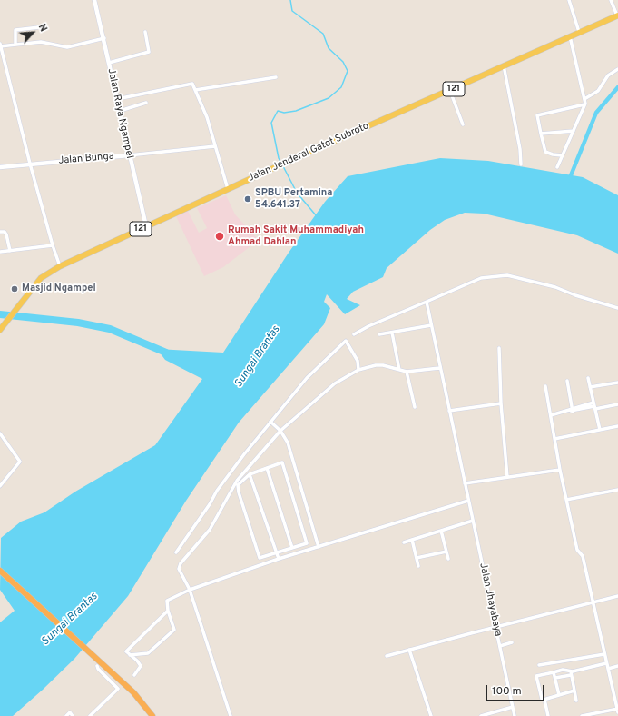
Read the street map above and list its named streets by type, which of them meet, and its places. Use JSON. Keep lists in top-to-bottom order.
{
  "streets": {
    "main road": ["121", "Jalan Jenderal Gatot Subroto"],
    "street": ["Jalan Raya Ngampel", "Jalan Bunga", "Jalan Jhayabaya"]
  },
  "crossings": [
    ["Jalan Raya Ngampel", "Jalan Jenderal Gatot Subroto"],
    ["Jalan Raya Ngampel", "Jalan Bunga"]
  ],
  "water": ["Sungai Brantas"],
  "places": ["SPBU Pertamina 54.641.37", "Rumah Sakit Muhammadiyah Ahmad Dahlan", "Masjid Ngampel"],
  "scale_bar": "100 m",
  "north": "top right"
}
